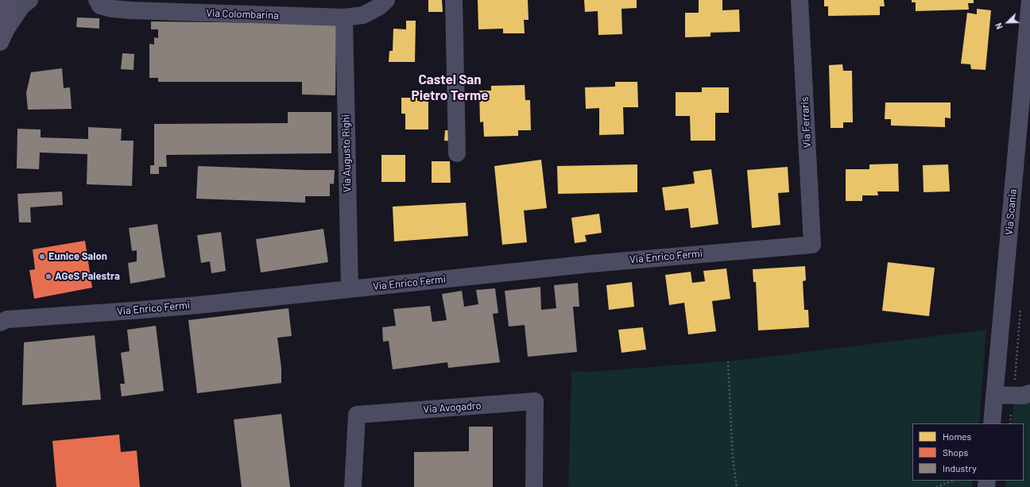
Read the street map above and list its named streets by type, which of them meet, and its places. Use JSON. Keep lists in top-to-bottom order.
{
  "streets": {
    "street": [
      "Via Colombarina",
      "Via Ferraris",
      "Via Augusto Righi",
      "Via Scania",
      "Via Enrico Fermi",
      "Via Avogadro"
    ]
  },
  "crossings": [
    ["Via Colombarina", "Via Augusto Righi"],
    ["Via Ferraris", "Via Enrico Fermi"],
    ["Via Augusto Righi", "Via Enrico Fermi"]
  ],
  "districts": ["Castel San Pietro Terme"],
  "places": ["Eunice Salon", "AGeS Palestra"],
  "legend": ["Homes", "Shops", "Industry"],
  "north": "bottom left"
}
